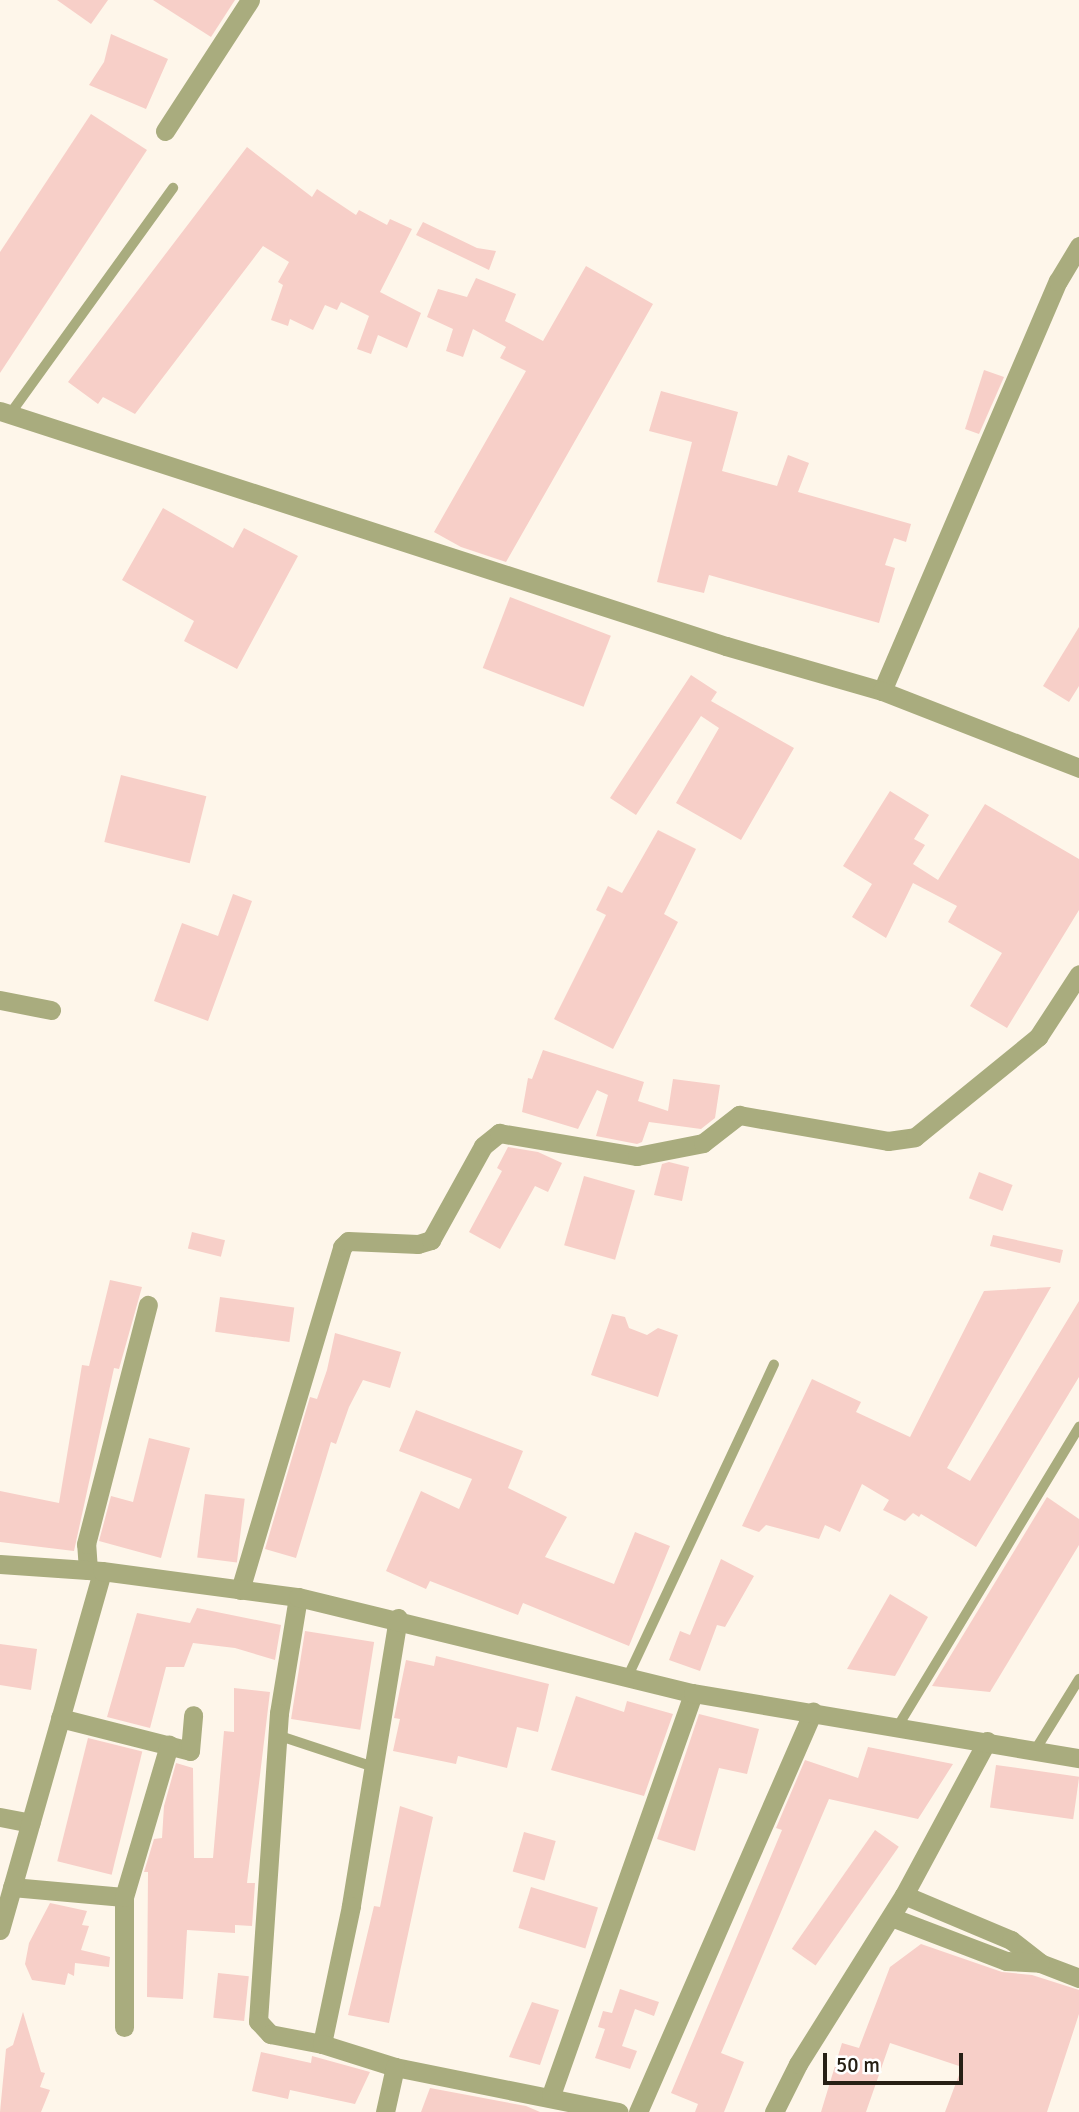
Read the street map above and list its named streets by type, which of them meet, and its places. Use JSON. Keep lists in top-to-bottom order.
{
  "scale_bar": "50 m"
}
